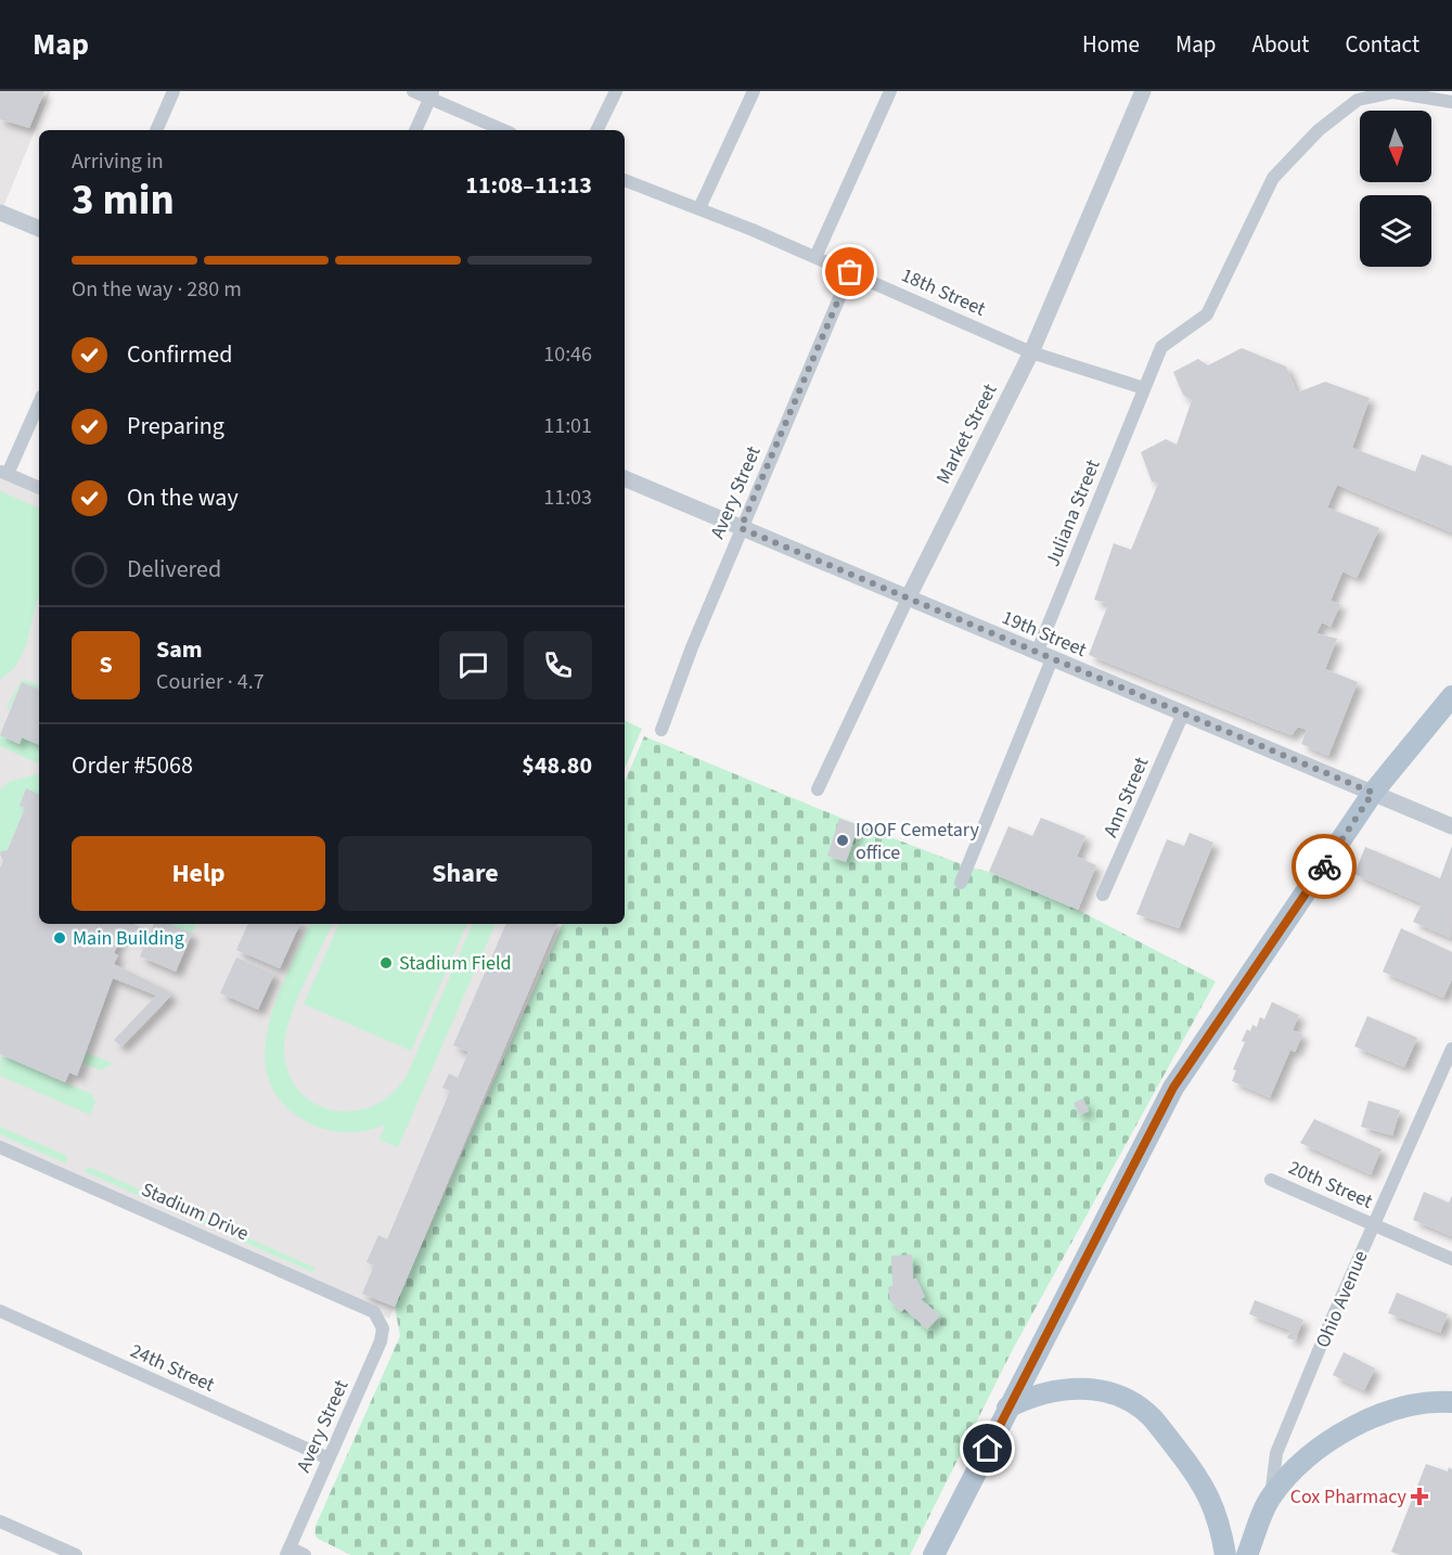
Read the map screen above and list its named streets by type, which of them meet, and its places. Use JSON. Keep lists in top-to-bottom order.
{
  "streets": {
    "main road": ["Ohio Avenue"],
    "street": [
      "18th Street",
      "Market Street",
      "Avery Street",
      "Juliana Street",
      "19th Street",
      "Ann Street",
      "20th Street",
      "Stadium Drive",
      "24th Street"
    ]
  },
  "crossings": [
    ["18th Street", "Market Street"],
    ["18th Street", "Avery Street"],
    ["18th Street", "Juliana Street"],
    ["Market Street", "19th Street"],
    ["Avery Street", "19th Street"],
    ["Avery Street", "Stadium Drive"],
    ["Avery Street", "24th Street"],
    ["Juliana Street", "19th Street"],
    ["19th Street", "Ann Street"],
    ["20th Street", "Ohio Avenue"]
  ],
  "places": {
    "other": ["IOOF Cemetary office", "Main Building", "Stadium Field"],
    "health": ["Cox Pharmacy"]
  },
  "north": "bottom",
  "page": {
    "header": "Map",
    "nav": [
      "Home",
      "Map",
      "About",
      "Contact"
    ],
    "heading": ["3 min", "Arriving in", "11:08–11:13"],
    "panel": [
      "Sam",
      "Courier · 4.7",
      "Order #5068",
      "$48.80"
    ],
    "bar": "On the way · 280 m",
    "list": [
      ["Confirmed", "10:46"],
      ["Preparing", "11:01"],
      ["On the way", "11:03"],
      "Delivered"
    ],
    "round": "S",
    "buttons": ["Help", "Share"]
  }
}
